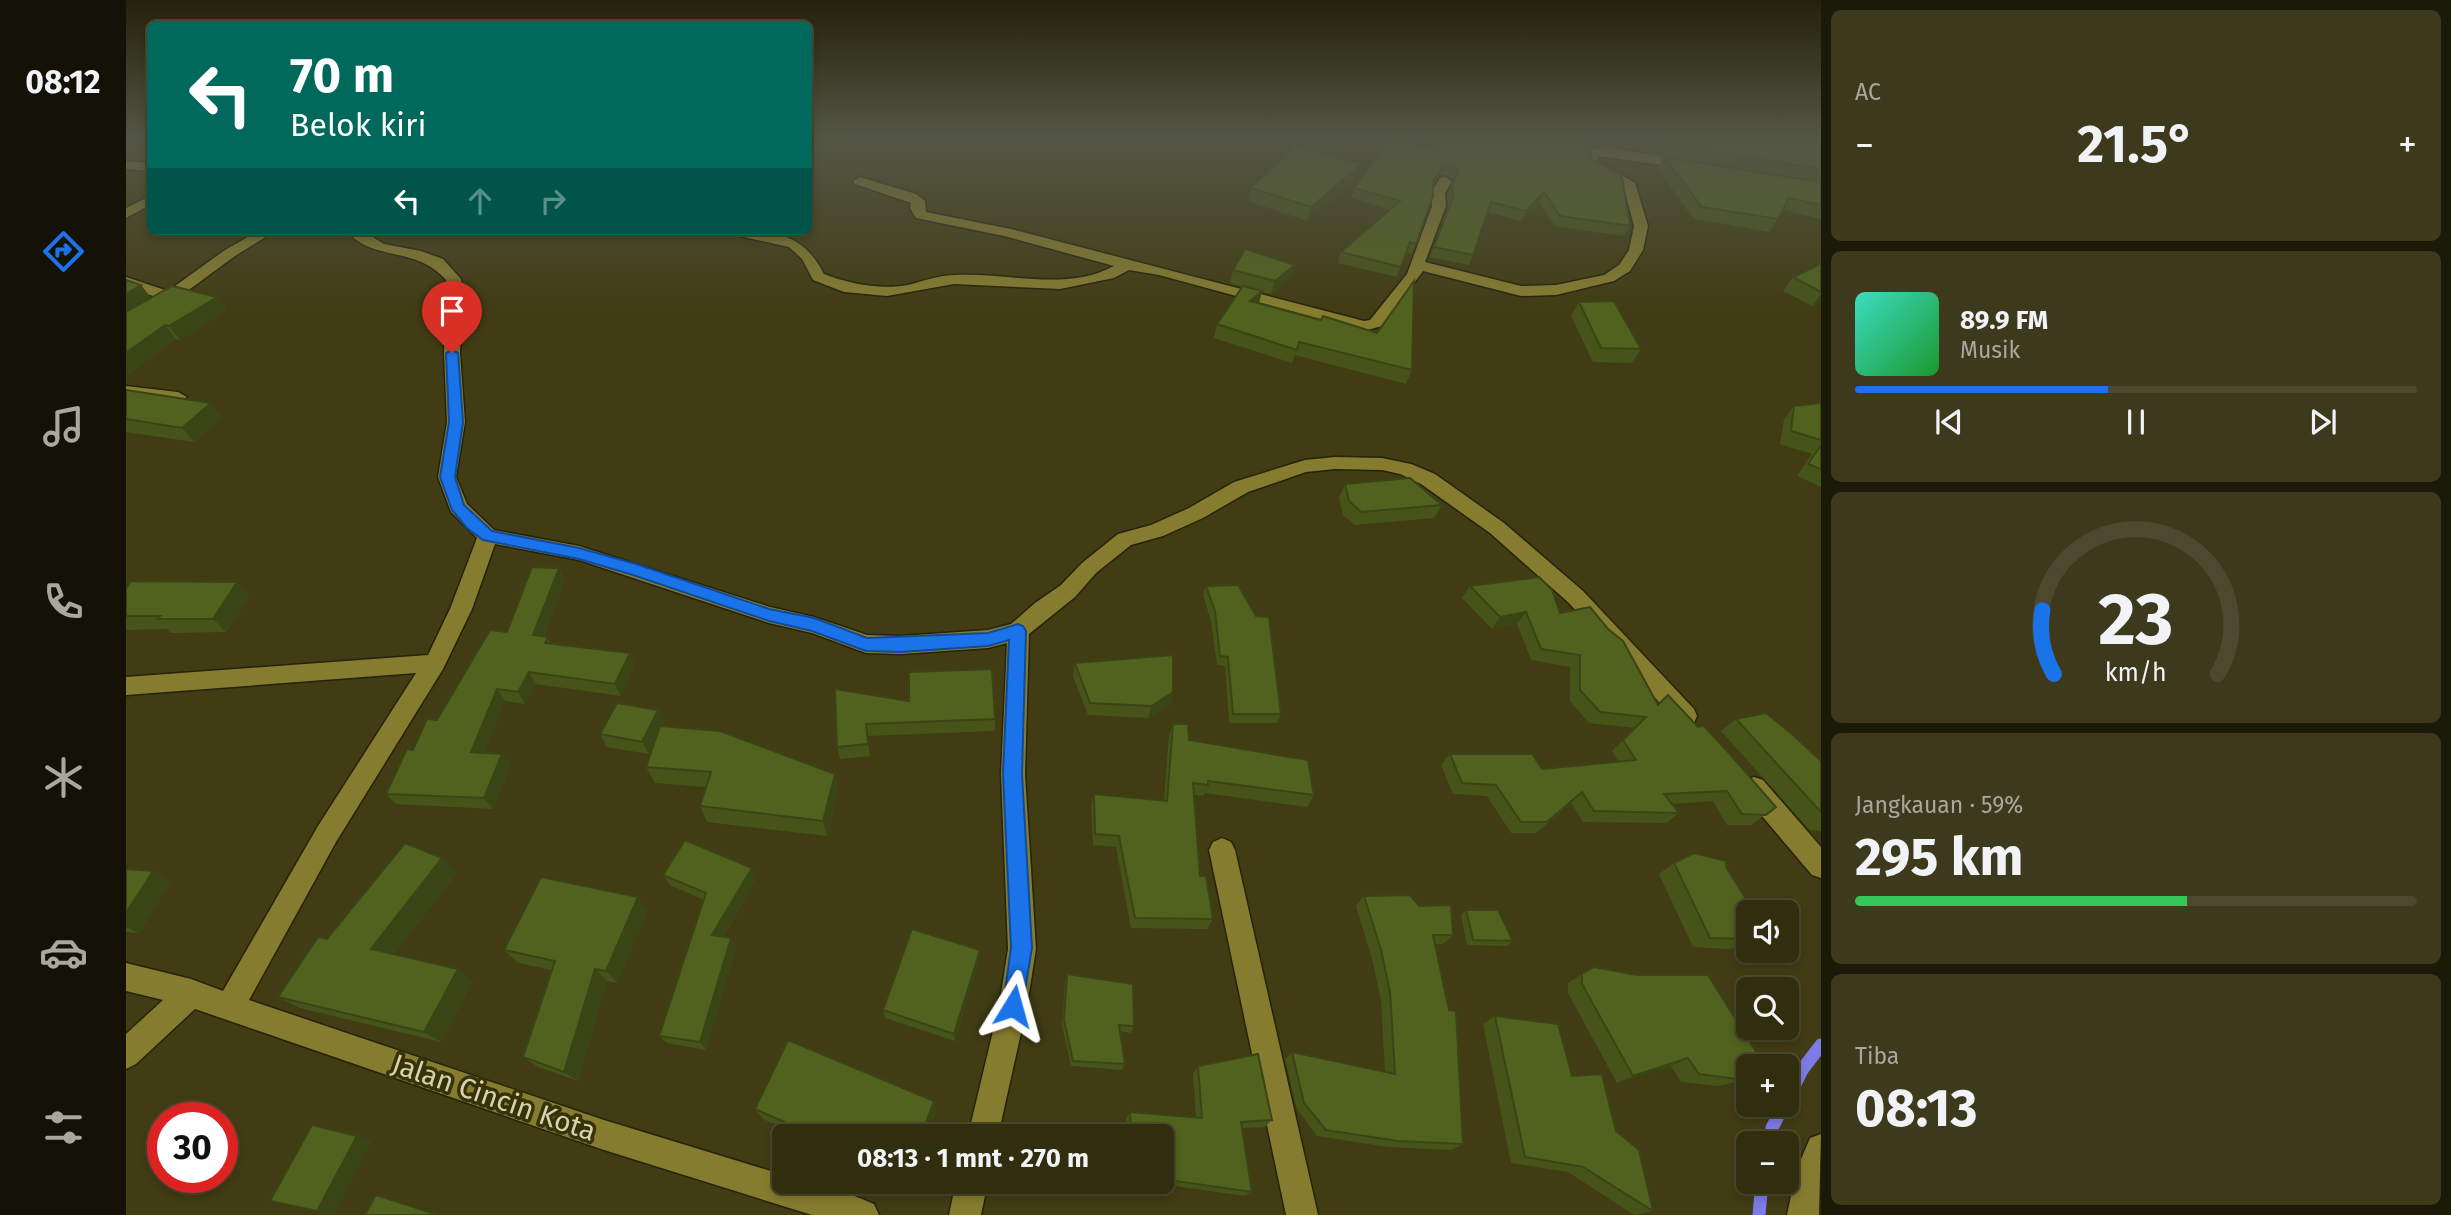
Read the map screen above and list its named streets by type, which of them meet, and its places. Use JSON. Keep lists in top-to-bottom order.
{
  "streets": {
    "street": ["Jalan Cincin Kota"]
  },
  "page": {
    "tabs": "08:12",
    "tile": [
      "AC",
      ["Jangkauan · 59%", "295 km"],
      ["Tiba", "08:13"]
    ],
    "turn": ["70 m", "Belok kiri"],
    "heat": ["−", "21.5°", "+"],
    "song": ["89.9 FM", "Musik"],
    "map_buttons": ["+", "−"],
    "limit": "30",
    "trip": "08:13 · 1 mnt · 270 m",
    "gauge": ["23", "km/h"]
  }
}
